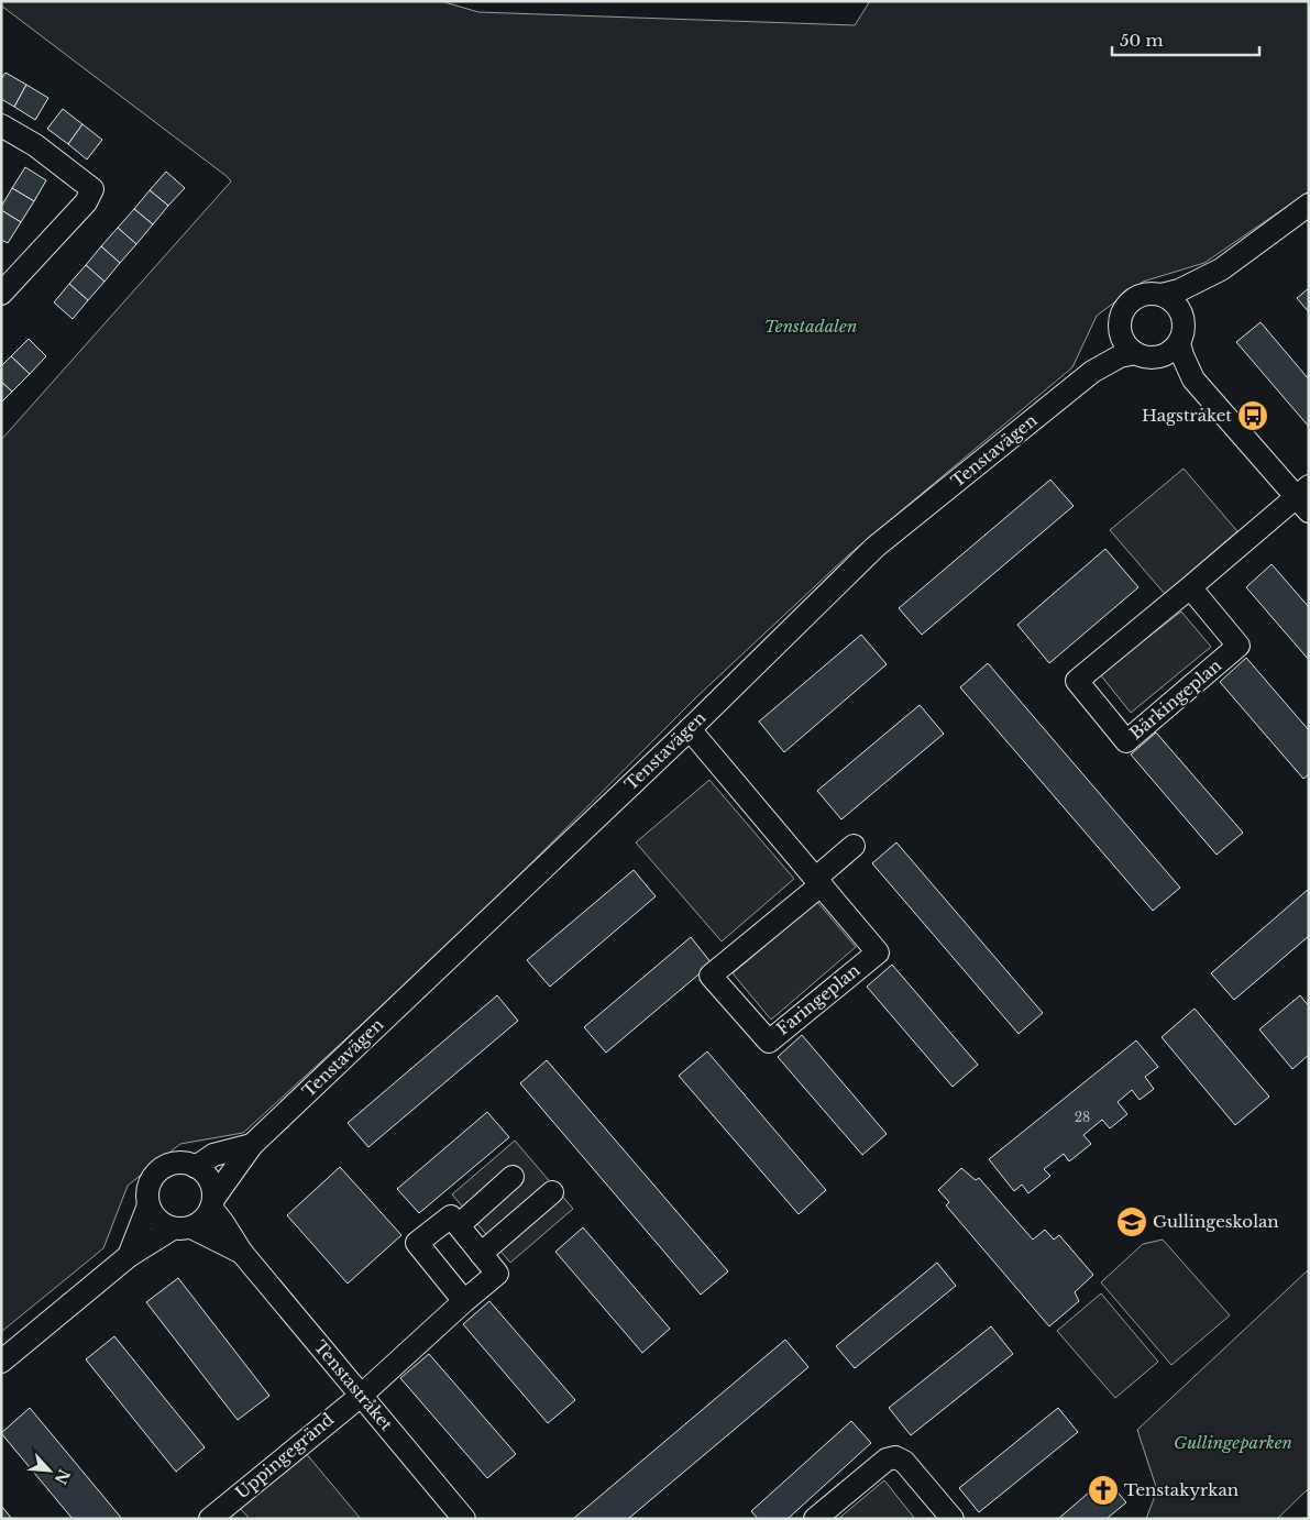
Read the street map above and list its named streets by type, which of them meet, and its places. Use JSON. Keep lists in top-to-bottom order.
{
  "streets": {
    "street": [
      "Tenstavägen",
      "Bärkingeplan",
      "Faringeplan",
      "Tenstastråket",
      "Uppingegränd"
    ]
  },
  "crossings": [
    ["Tenstavägen", "Faringeplan"],
    ["Tenstavägen", "Tenstastråket"],
    ["Tenstastråket", "Uppingegränd"]
  ],
  "parks": ["Tenstadalen", "Gullingeparken"],
  "places": {
    "bus stop": ["Hagstråket"],
    "school or university": ["Gullingeskolan"],
    "church": ["Tenstakyrkan"]
  },
  "house_numbers": ["28"],
  "scale_bar": "50 m",
  "north": "bottom right"
}
